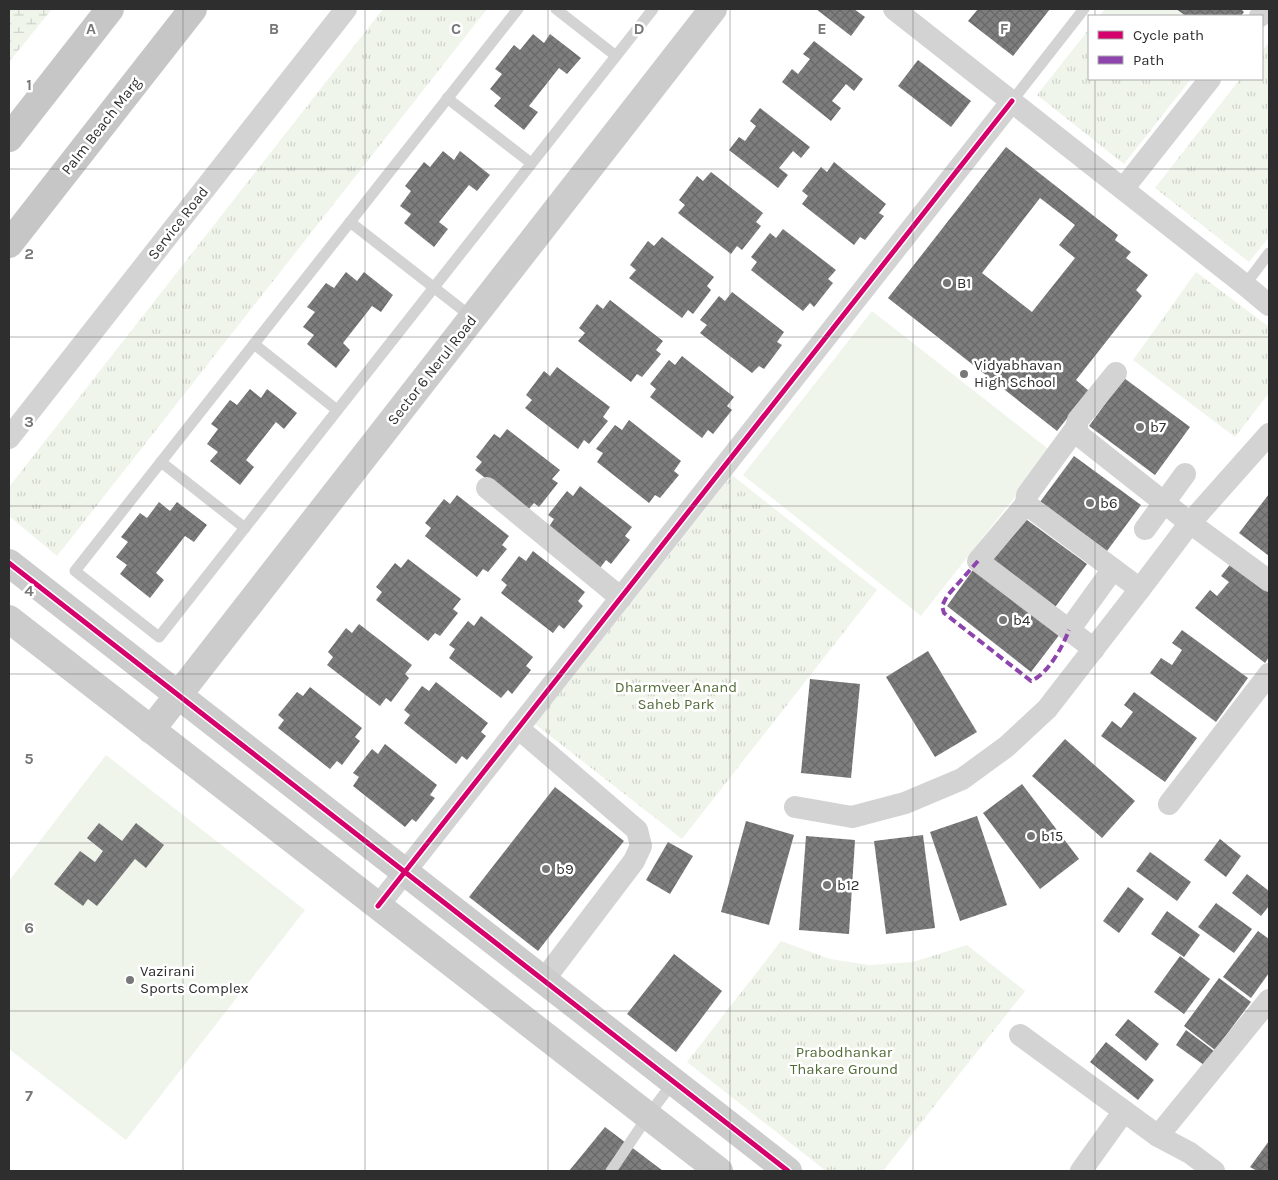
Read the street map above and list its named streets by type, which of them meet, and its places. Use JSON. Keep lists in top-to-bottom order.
{
  "streets": {
    "main road": ["Palm Beach Marg"],
    "street": ["Service Road", "Sector 6 Nerul Road"]
  },
  "parks": ["Dharmveer Anand Saheb Park", "Prabodhankar Thakare Ground"],
  "places": [
    "B1",
    "Vidyabhavan High School",
    "b7",
    "b6",
    "b4",
    "b15",
    "b9",
    "b12",
    "Vazirani Sports Complex"
  ],
  "legend": ["Cycle path", "Path"],
  "grid": {
    "columns": [
      "A",
      "B",
      "C",
      "D",
      "E",
      "F"
    ],
    "rows": [
      "1",
      "2",
      "3",
      "4",
      "5",
      "6",
      "7"
    ]
  }
}
